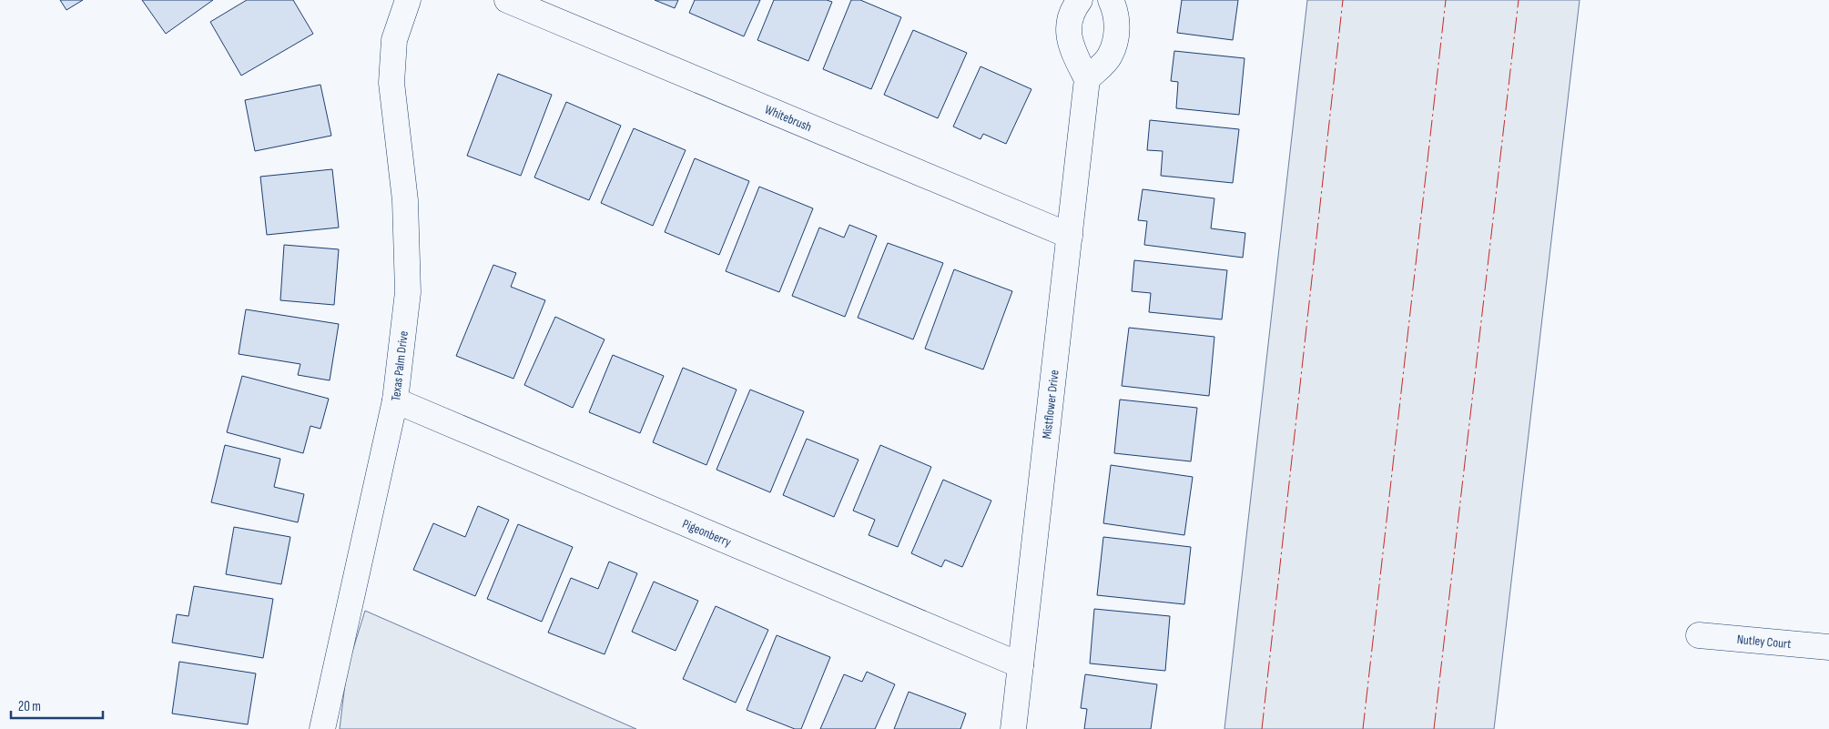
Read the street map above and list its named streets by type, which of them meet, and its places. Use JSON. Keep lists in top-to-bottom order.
{
  "streets": {
    "street": [
      "Whitebrush",
      "Texas Palm Drive",
      "Mistflower Drive",
      "Pigeonberry",
      "Nutley Court"
    ]
  },
  "crossings": [
    ["Whitebrush", "Mistflower Drive"],
    ["Texas Palm Drive", "Pigeonberry"],
    ["Mistflower Drive", "Pigeonberry"]
  ],
  "scale_bar": "20 m"
}
